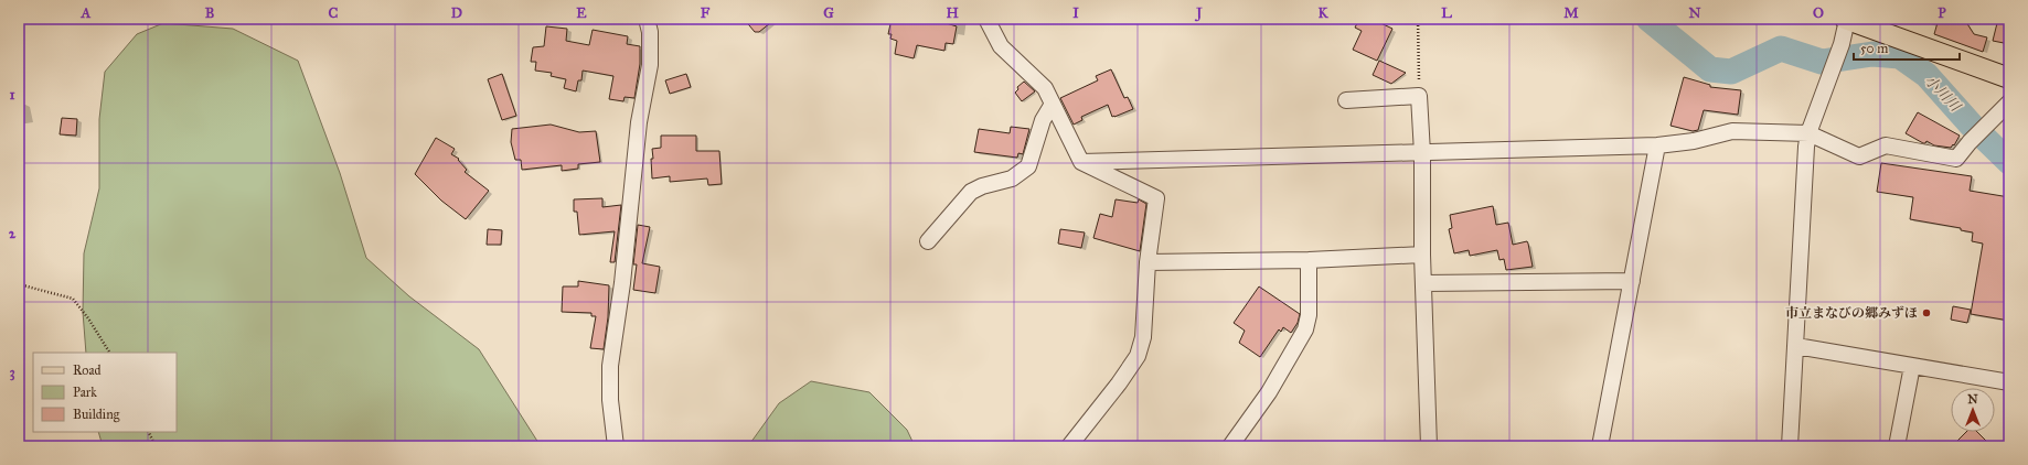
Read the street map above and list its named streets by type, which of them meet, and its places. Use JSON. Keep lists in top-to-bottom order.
{
  "water": ["小川川"],
  "places": ["市立まなびの郷みずほ"],
  "legend": ["Road", "Park", "Building"],
  "scale_bar": "50 m",
  "north": "top",
  "grid": {
    "columns": [
      "A",
      "B",
      "C",
      "D",
      "E",
      "F",
      "G",
      "H",
      "I",
      "J",
      "K",
      "L",
      "M",
      "N",
      "O",
      "P"
    ],
    "rows": ["1", "2", "3"]
  }
}
